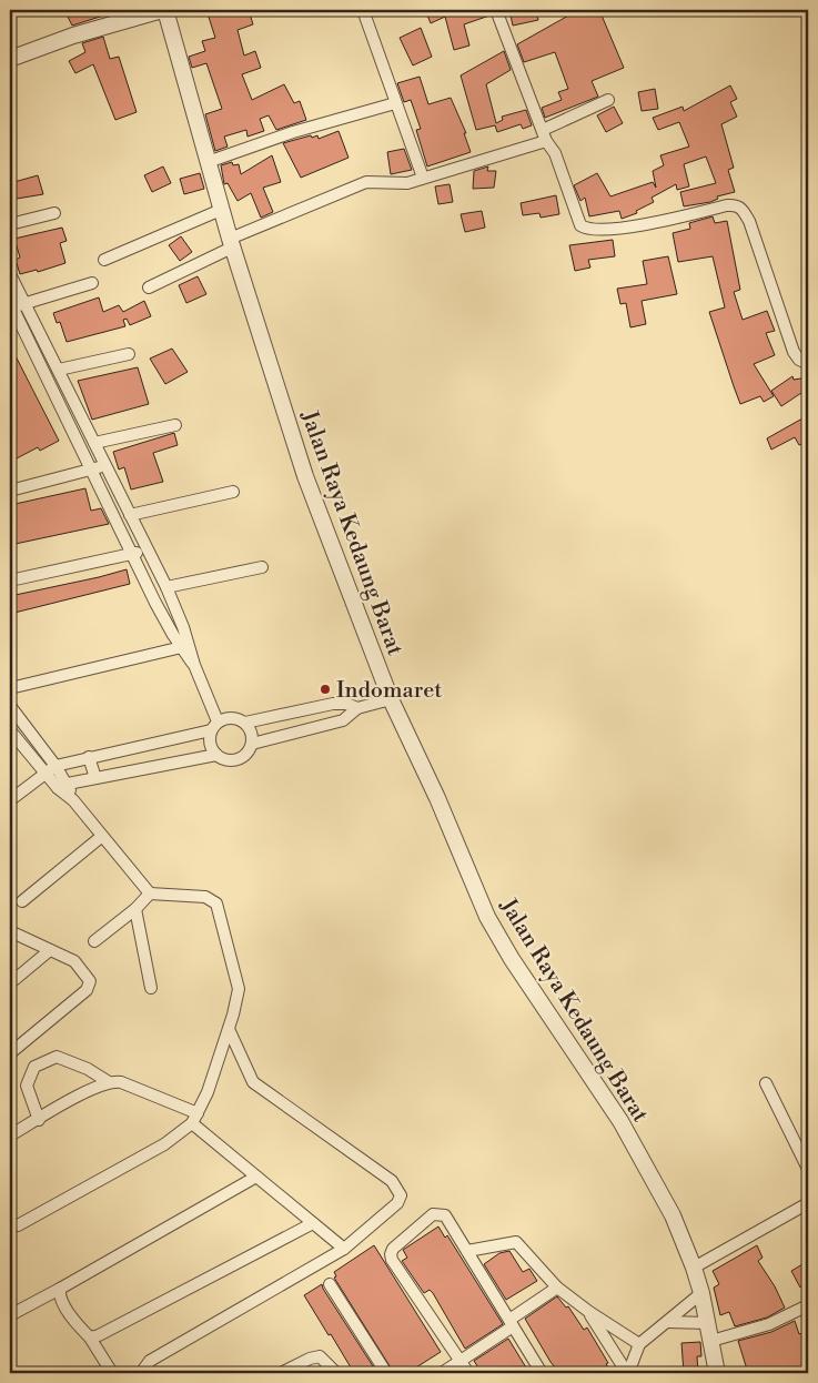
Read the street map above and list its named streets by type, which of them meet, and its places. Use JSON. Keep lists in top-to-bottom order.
{
  "streets": {
    "street": ["Jalan Raya Kedaung Barat"]
  },
  "places": ["Indomaret"]
}
